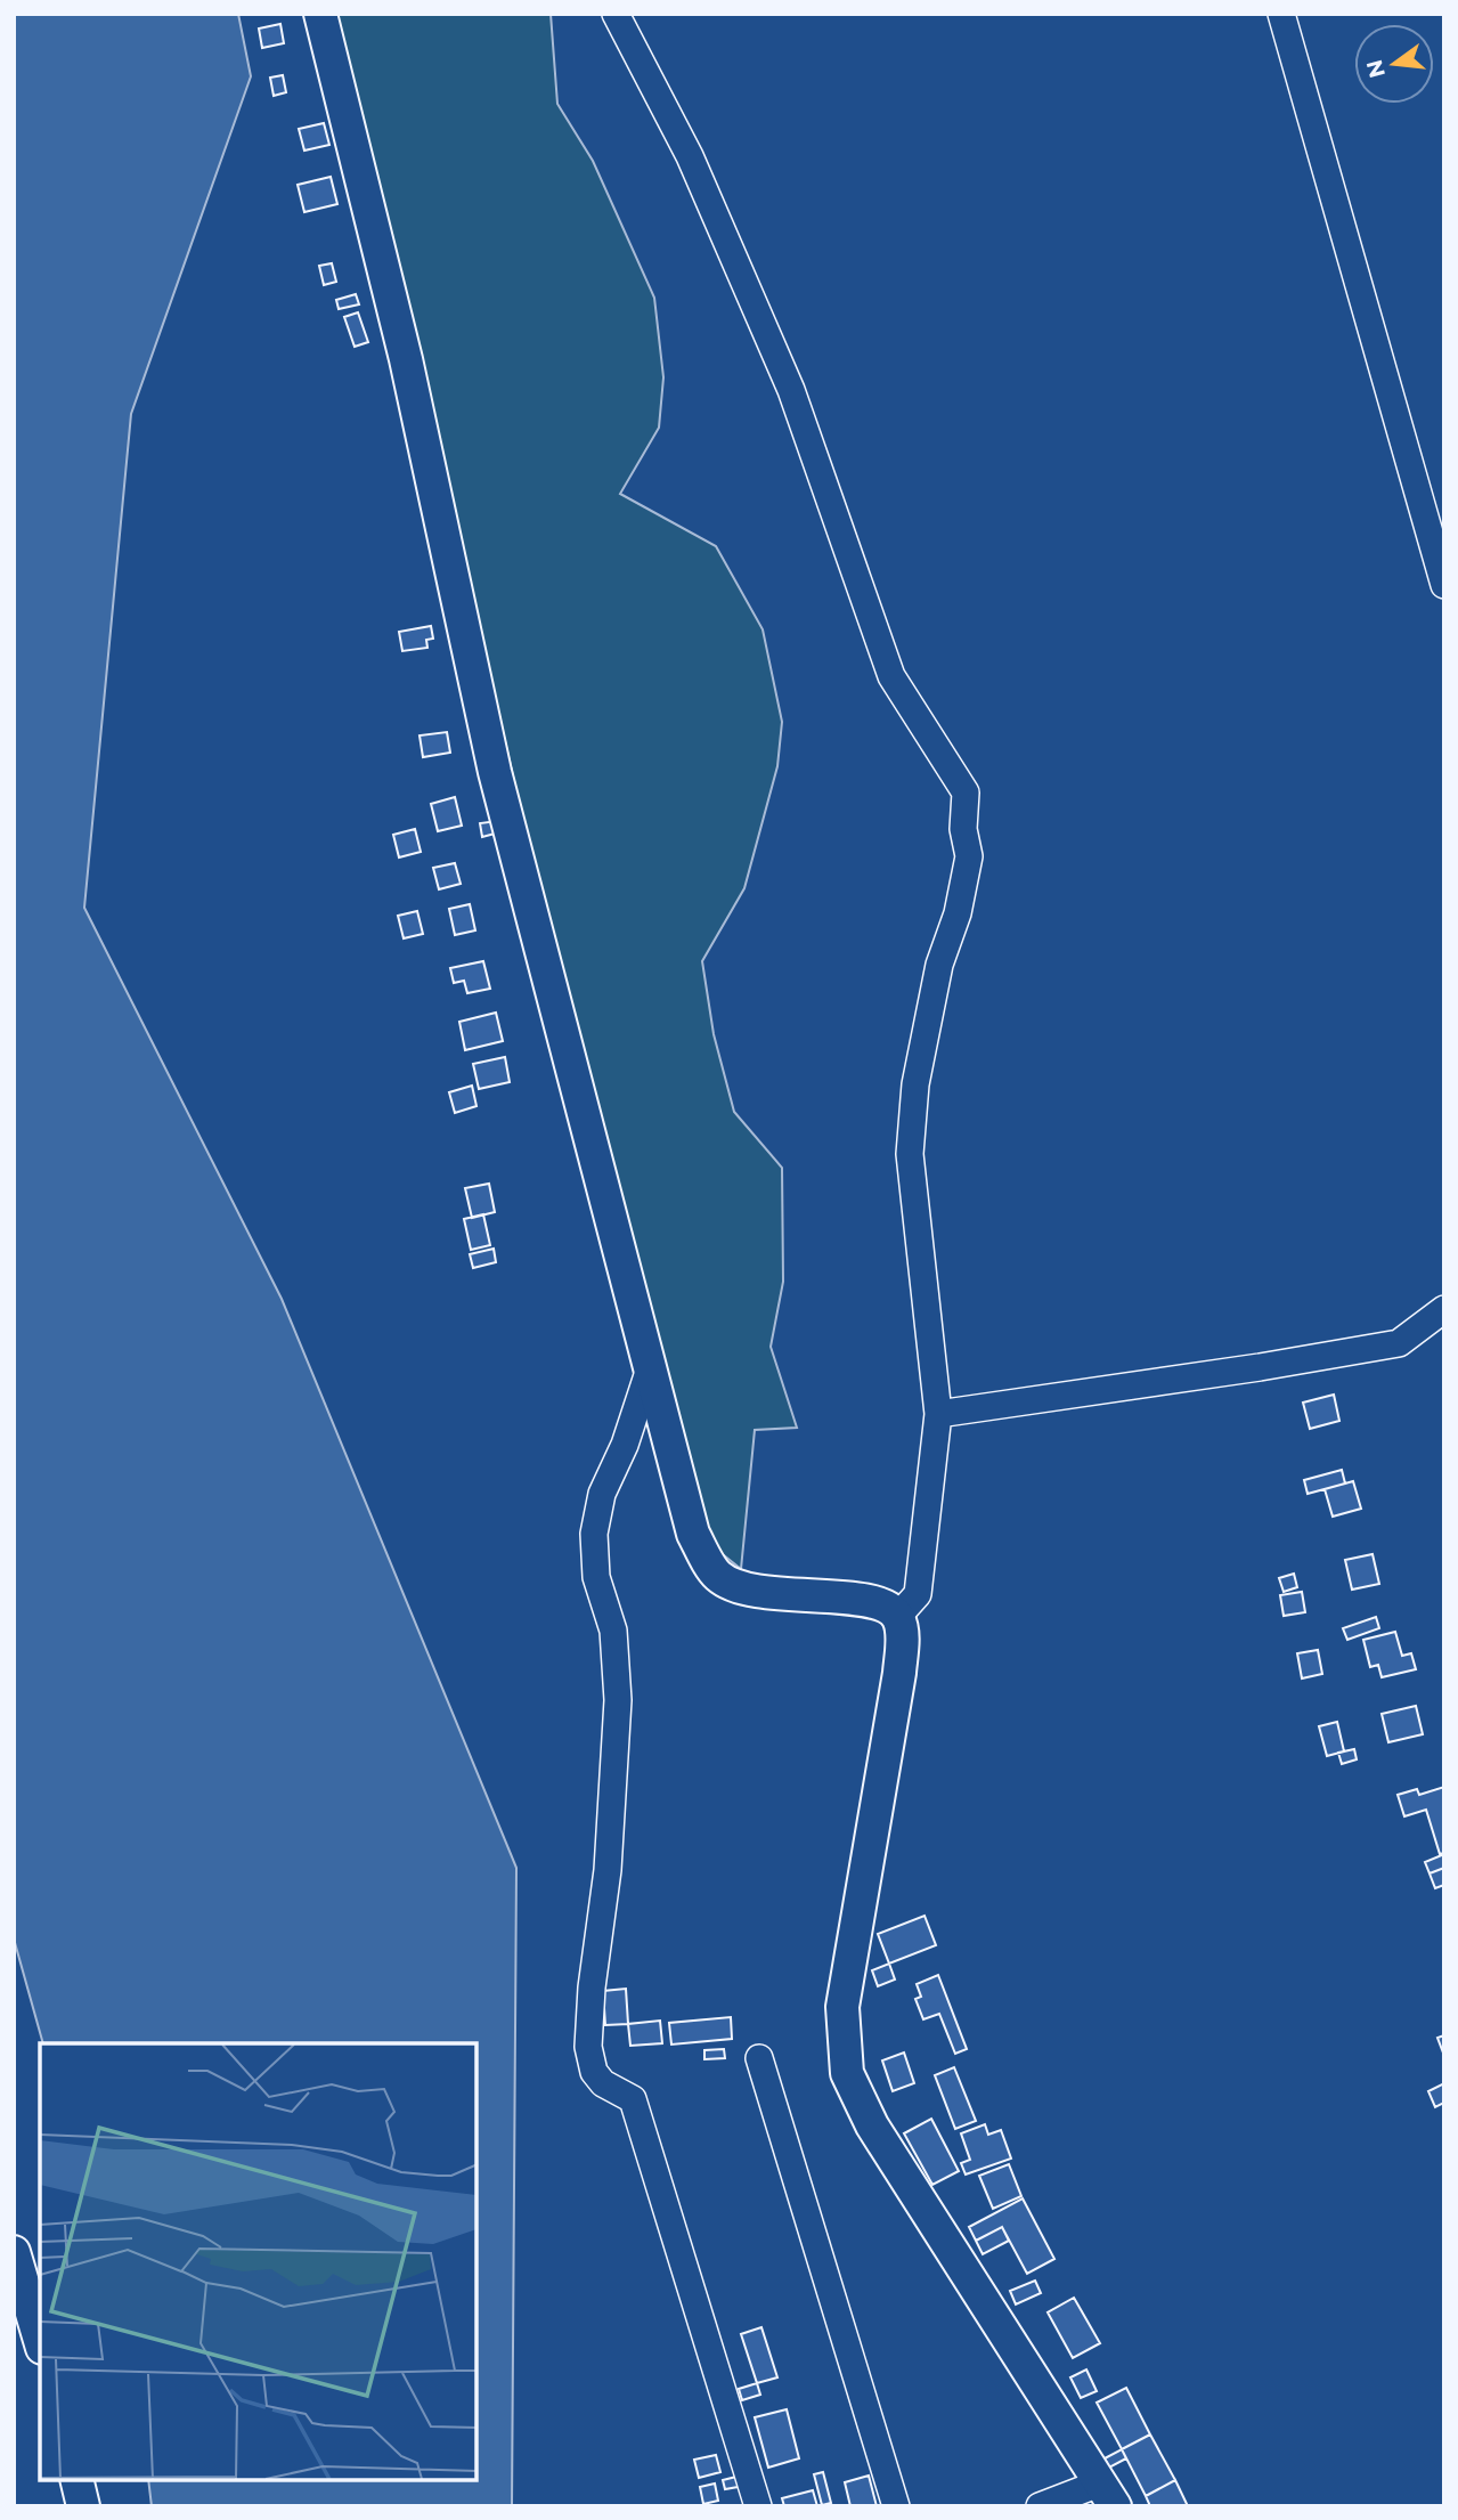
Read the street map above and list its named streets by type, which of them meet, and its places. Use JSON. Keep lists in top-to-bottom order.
{
  "north": "left"
}
